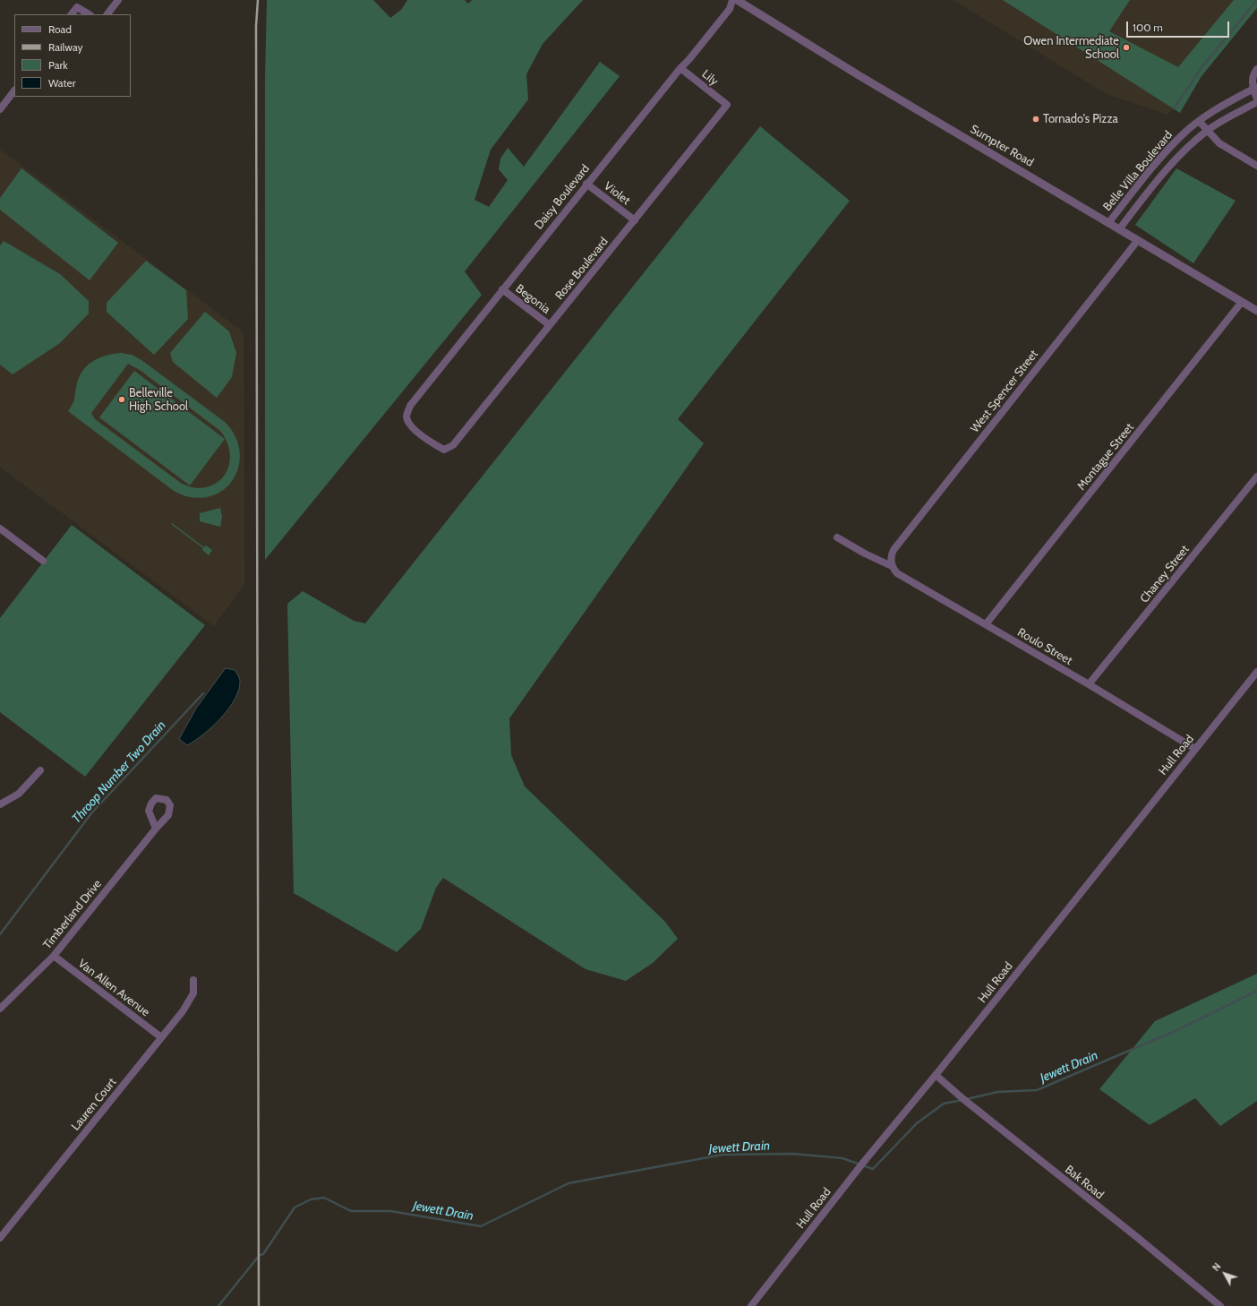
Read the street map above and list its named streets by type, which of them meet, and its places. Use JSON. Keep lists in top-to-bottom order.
{
  "streets": {
    "street": [
      "Lily",
      "Sumpter Road",
      "Belle Villa Boulevard",
      "Violet",
      "Daisy Boulevard",
      "Rose Boulevard",
      "Begonia",
      "West Spencer Street",
      "Montague Street",
      "Chaney Street",
      "Roulo Street",
      "Hull Road",
      "Timberland Drive",
      "Van Allen Avenue",
      "Lauren Court",
      "Bak Road"
    ]
  },
  "crossings": [
    ["Lily", "Daisy Boulevard"],
    ["Lily", "Rose Boulevard"],
    ["Sumpter Road", "Belle Villa Boulevard"],
    ["Sumpter Road", "West Spencer Street"],
    ["Sumpter Road", "Montague Street"],
    ["Violet", "Daisy Boulevard"],
    ["Violet", "Rose Boulevard"],
    ["Daisy Boulevard", "Rose Boulevard"],
    ["Daisy Boulevard", "Begonia"],
    ["Rose Boulevard", "Begonia"],
    ["West Spencer Street", "Roulo Street"],
    ["Montague Street", "Roulo Street"],
    ["Chaney Street", "Roulo Street"],
    ["Roulo Street", "Hull Road"],
    ["Hull Road", "Bak Road"],
    ["Timberland Drive", "Van Allen Avenue"],
    ["Van Allen Avenue", "Lauren Court"]
  ],
  "water": ["Throop Number Two Drain", "Jewett Drain"],
  "places": ["Owen Intermediate School", "Tornado's Pizza", "Belleville High School"],
  "legend": [
    "Road",
    "Railway",
    "Park",
    "Water"
  ],
  "scale_bar": "100 m",
  "north": "top left"
}
